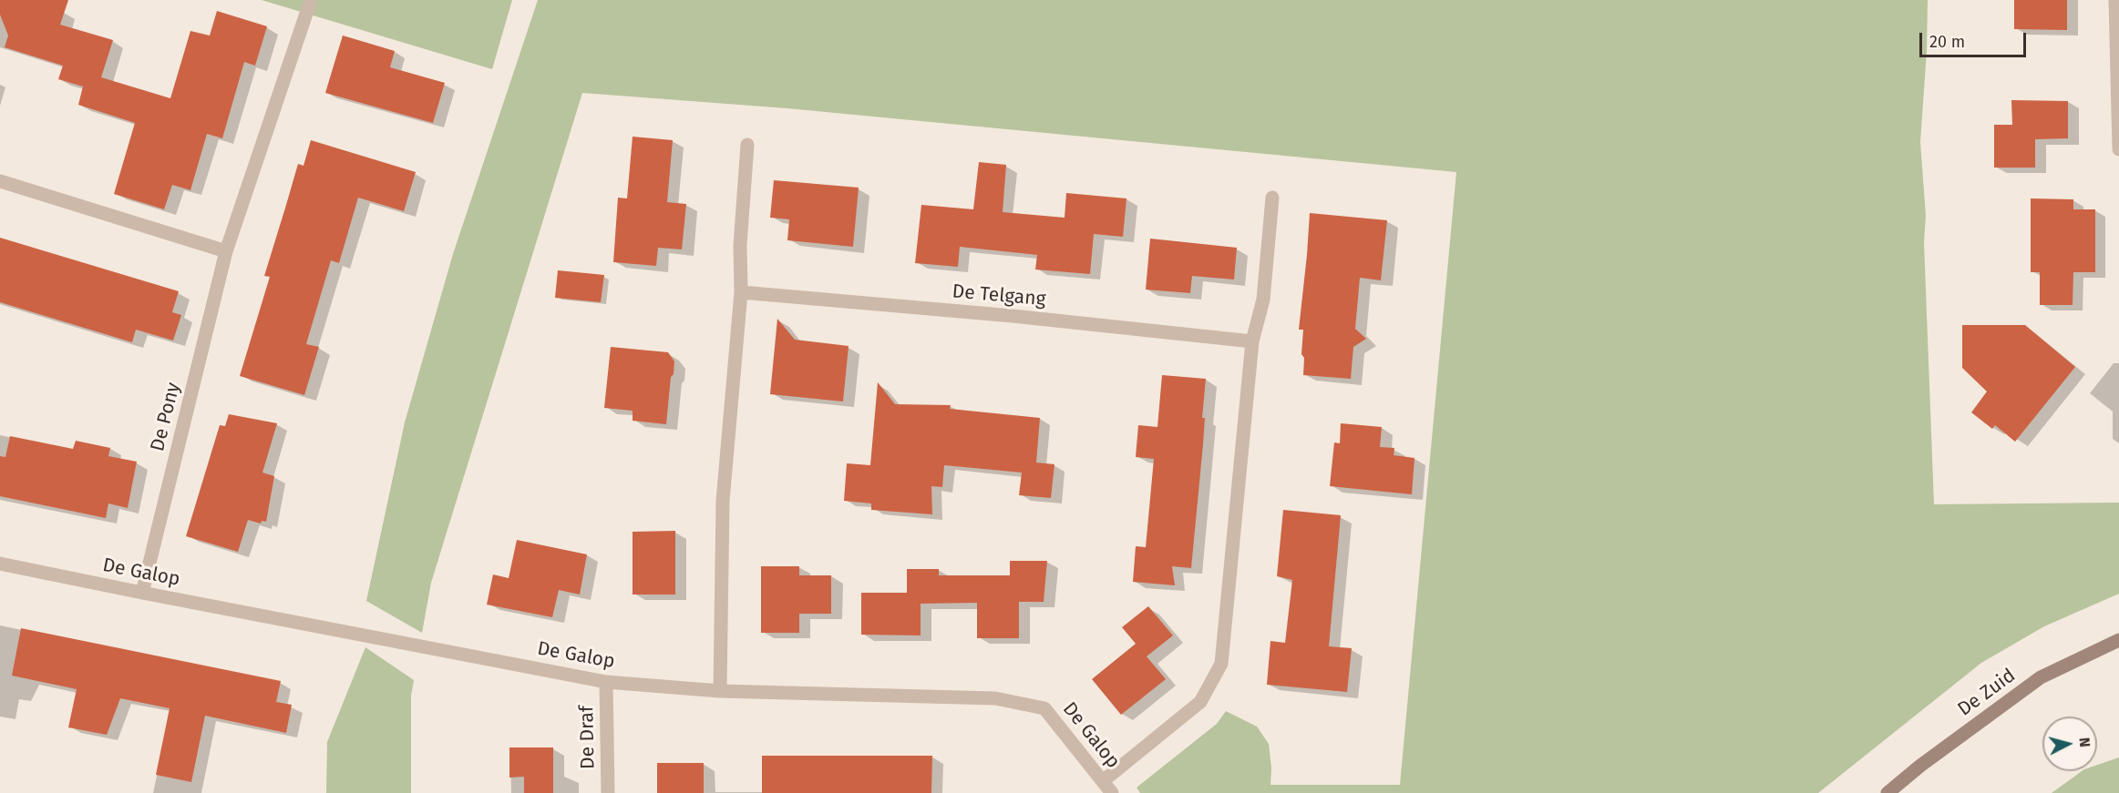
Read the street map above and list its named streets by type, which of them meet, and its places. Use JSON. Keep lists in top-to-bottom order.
{
  "streets": {
    "street": [
      "De Telgang",
      "De Pony",
      "De Galop",
      "De Zuid",
      "De Draf"
    ]
  },
  "crossings": [
    ["De Pony", "De Galop"],
    ["De Galop", "De Draf"]
  ],
  "scale_bar": "20 m",
  "north": "right"
}
